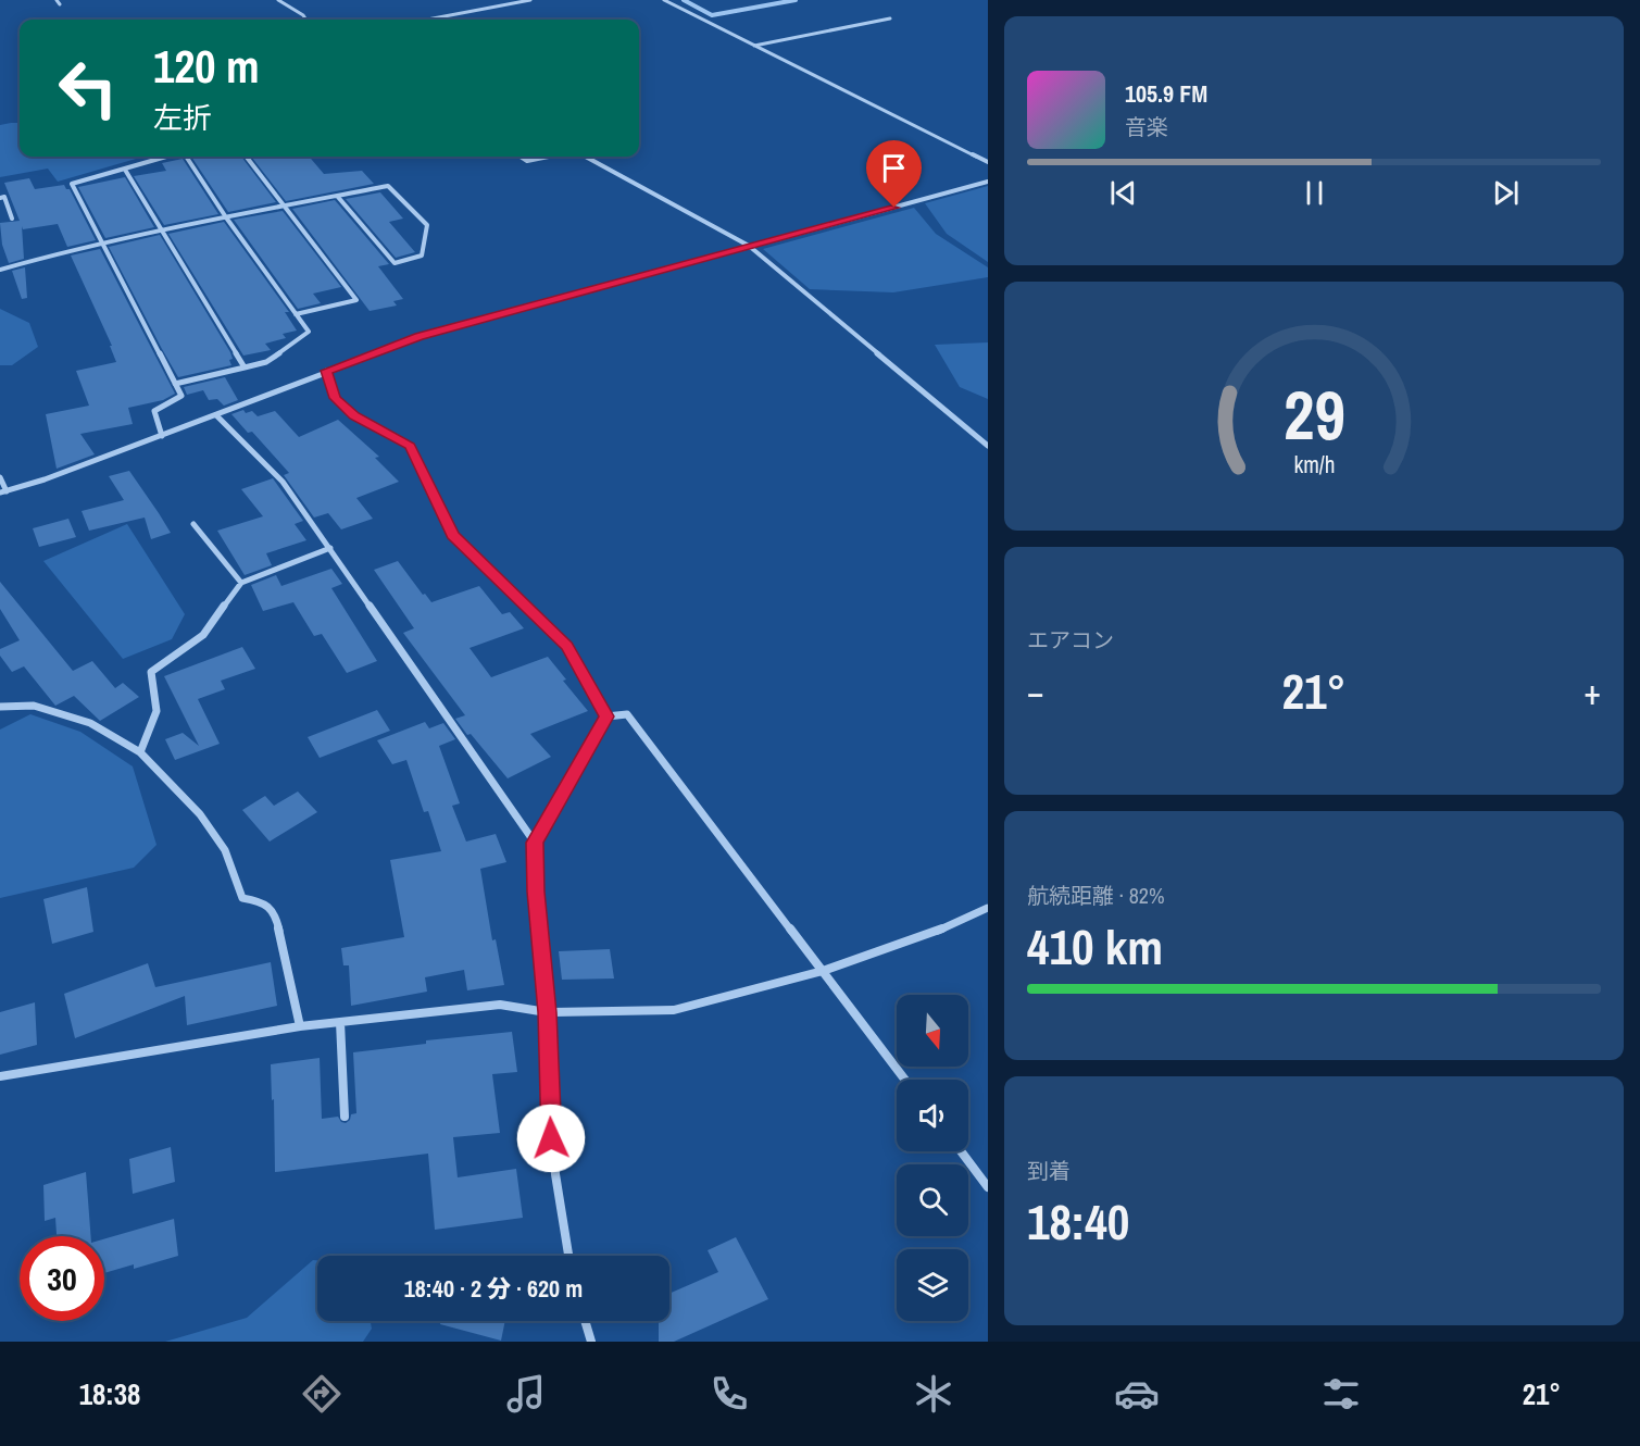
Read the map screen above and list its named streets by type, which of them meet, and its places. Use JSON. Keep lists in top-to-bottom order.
{
  "north": "bottom",
  "page": {
    "turn": ["120 m", "左折"],
    "song": ["105.9 FM", "音楽"],
    "tile": [
      "エアコン",
      ["航続距離 · 82%", "410 km"],
      ["到着", "18:40"]
    ],
    "heat": ["−", "21°", "+"],
    "limit": "30",
    "trip": "18:40 · 2 分 · 620 m",
    "tabs": ["18:38", "21°"],
    "gauge": ["29", "km/h"]
  }
}
